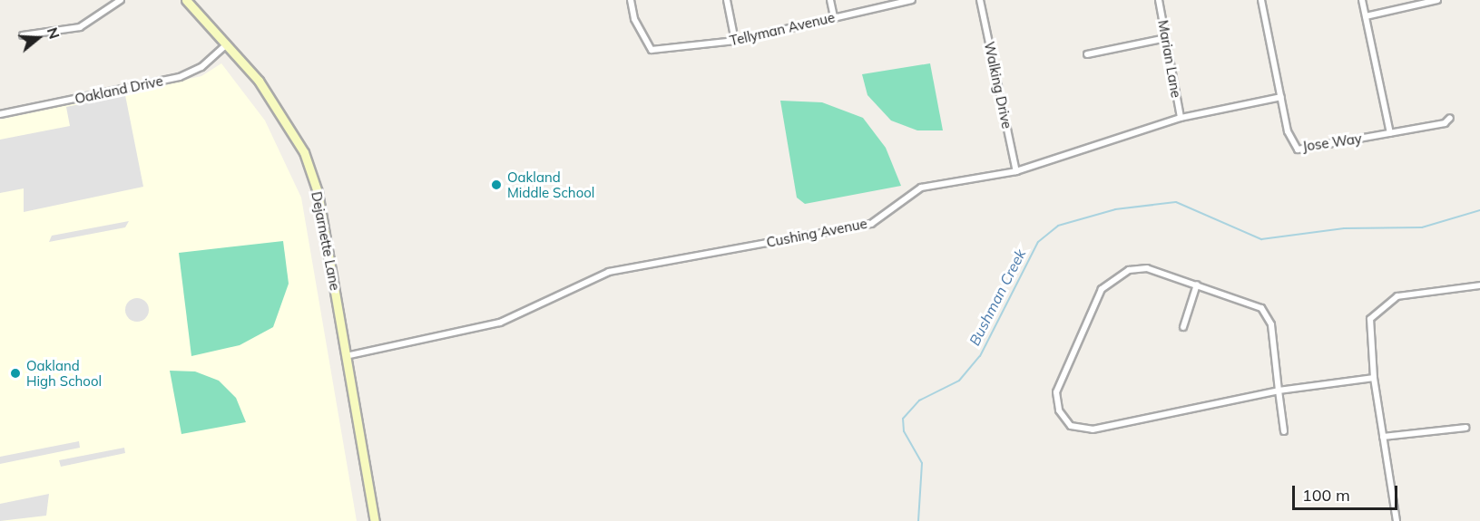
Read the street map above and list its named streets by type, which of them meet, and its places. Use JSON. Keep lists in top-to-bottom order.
{
  "streets": {
    "main road": ["Dejarnette Lane"],
    "street": [
      "Tellyman Avenue",
      "Marian Lane",
      "Walking Drive",
      "Oakland Drive",
      "Jose Way",
      "Cushing Avenue"
    ]
  },
  "crossings": [
    ["Marian Lane", "Cushing Avenue"],
    ["Walking Drive", "Cushing Avenue"],
    ["Oakland Drive", "Dejarnette Lane"],
    ["Jose Way", "Cushing Avenue"],
    ["Cushing Avenue", "Dejarnette Lane"]
  ],
  "water": ["Bushman Creek"],
  "places": ["Oakland Middle School", "Oakland High School"],
  "scale_bar": "100 m",
  "north": "right"
}
